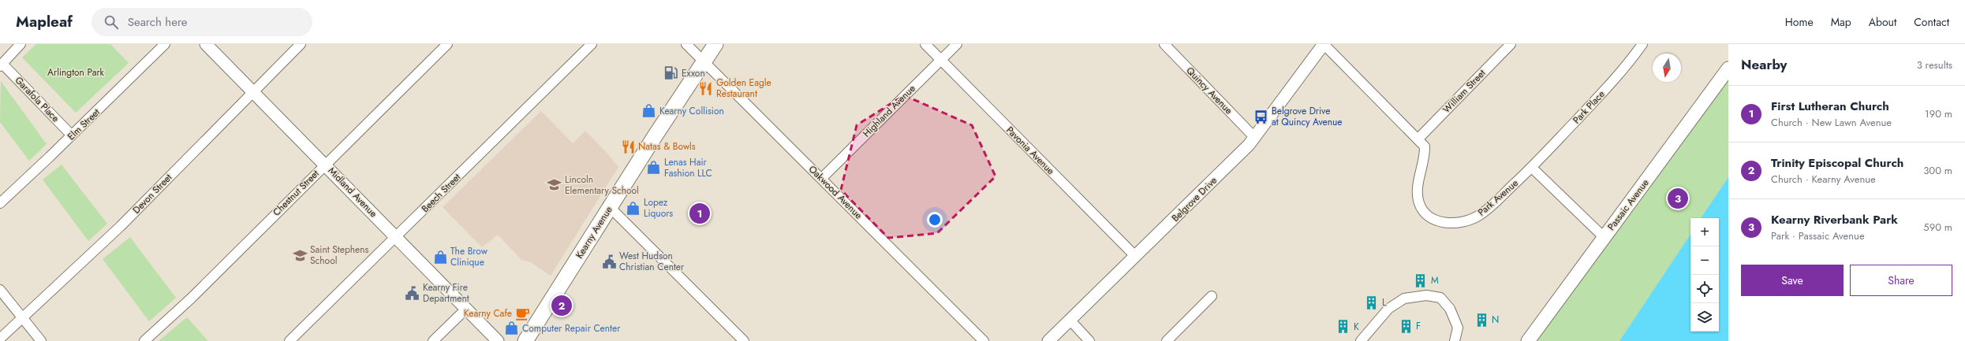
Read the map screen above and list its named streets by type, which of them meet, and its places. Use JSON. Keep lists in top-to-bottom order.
{
  "streets": {
    "main road": ["Passaic Avenue", "Kearny Avenue"],
    "street": [
      "Quincy Avenue",
      "William Street",
      "Garafola Place",
      "Park Place",
      "Highland Avenue",
      "Elm Street",
      "Pavonia Avenue",
      "Midland Avenue",
      "Oakwood Avenue",
      "Chestnut Street",
      "Beech Street",
      "Devon Street",
      "Park Avenue",
      "Belgrove Drive"
    ]
  },
  "crossings": [
    ["Quincy Avenue", "Belgrove Drive"],
    ["William Street", "Park Avenue"],
    ["Garafola Place", "Elm Street"],
    ["Park Place", "Park Avenue"],
    ["Highland Avenue", "Pavonia Avenue"],
    ["Highland Avenue", "Oakwood Avenue"],
    ["Pavonia Avenue", "Belgrove Drive"],
    ["Midland Avenue", "Chestnut Street"],
    ["Midland Avenue", "Beech Street"],
    ["Midland Avenue", "Devon Street"],
    ["Oakwood Avenue", "Kearny Avenue"],
    ["Park Avenue", "Belgrove Drive"]
  ],
  "parks": ["Arlington Park"],
  "places": {
    "fuel station": ["Exxon"],
    "restaurant": ["Golden Eagle Restaurant", "Natas & Bowls"],
    "shop": [
      "Kearny Collision",
      "Lenas Hair Fashion LLC",
      "Lopez Liquors",
      "The Brow Clinique",
      "Computer Repair Center"
    ],
    "bus stop": ["Belgrove Drive at Quincy Avenue"],
    "school or university": ["Lincoln Elementary School", "Saint Stephens School"],
    "public building": ["West Hudson Christian Center", "Kearny Fire Department"],
    "building": [
      "M",
      "L",
      "N",
      "F",
      "K"
    ],
    "cafe": ["Kearny Cafe"]
  },
  "north": "bottom",
  "page": {
    "header": "Mapleaf",
    "search": "Search here",
    "nav": [
      "Home",
      "Map",
      "About",
      "Contact"
    ],
    "heading": ["Nearby", "3 results"],
    "list": [
      {
        "mark": "1",
        "name": "First Lutheran Church",
        "note": "Church · New Lawn Avenue",
        "value": "190 m"
      },
      {
        "mark": "2",
        "name": "Trinity Episcopal Church",
        "note": "Church · Kearny Avenue",
        "value": "300 m"
      },
      {
        "mark": "3",
        "name": "Kearny Riverbank Park",
        "note": "Park · Passaic Avenue",
        "value": "590 m"
      }
    ],
    "pins": ["3", "1", "2"],
    "map_buttons": ["+", "−"],
    "buttons": ["Save", "Share"]
  }
}
